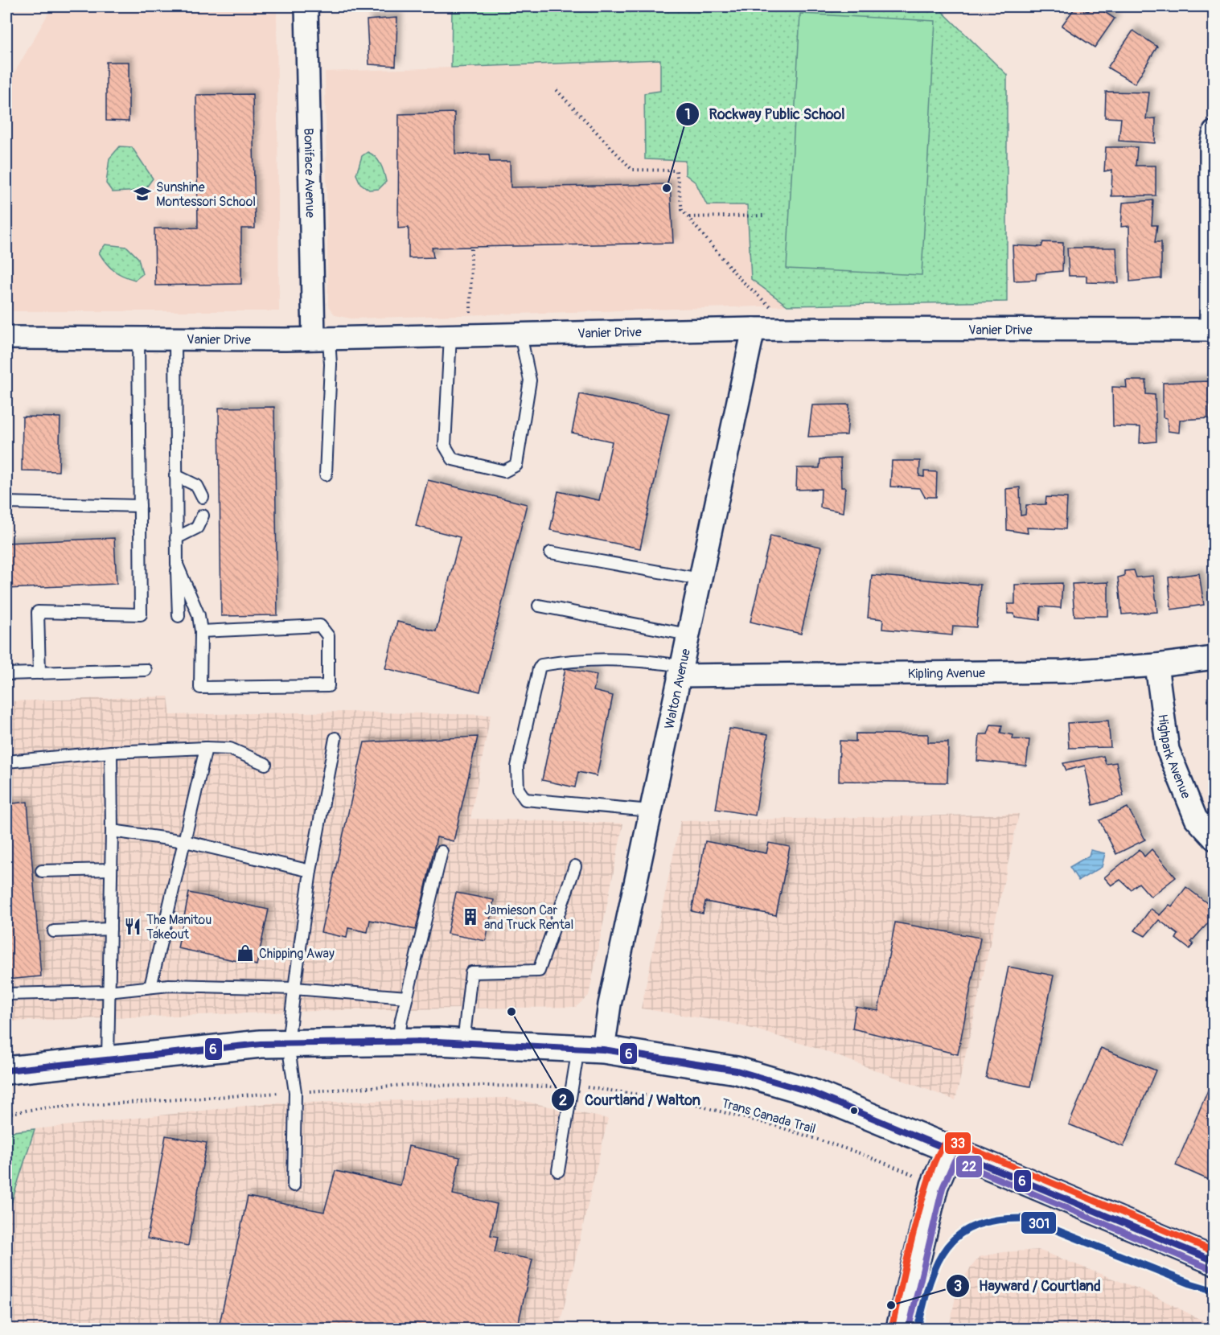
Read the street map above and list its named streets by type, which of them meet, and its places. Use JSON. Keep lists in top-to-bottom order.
{
  "streets": {
    "street": [
      "Boniface Avenue",
      "Vanier Drive",
      "Kipling Avenue",
      "Walton Avenue",
      "Highpark Avenue"
    ],
    "path": ["Trans Canada Trail"]
  },
  "crossings": [
    ["Boniface Avenue", "Vanier Drive"],
    ["Vanier Drive", "Walton Avenue"],
    ["Kipling Avenue", "Walton Avenue"],
    ["Kipling Avenue", "Highpark Avenue"]
  ],
  "places": {
    "other": ["Rockway Public School", "Courtland / Walton", "Hayward / Courtland"],
    "school or university": ["Sunshine Montessori School"],
    "building": ["Jamieson Car and Truck Rental"],
    "restaurant": ["The Manitou Takeout"],
    "shop": ["Chipping Away"]
  },
  "lines": [
    "transit line 6",
    "transit line 33",
    "transit line 22",
    "transit line 301"
  ]
}
